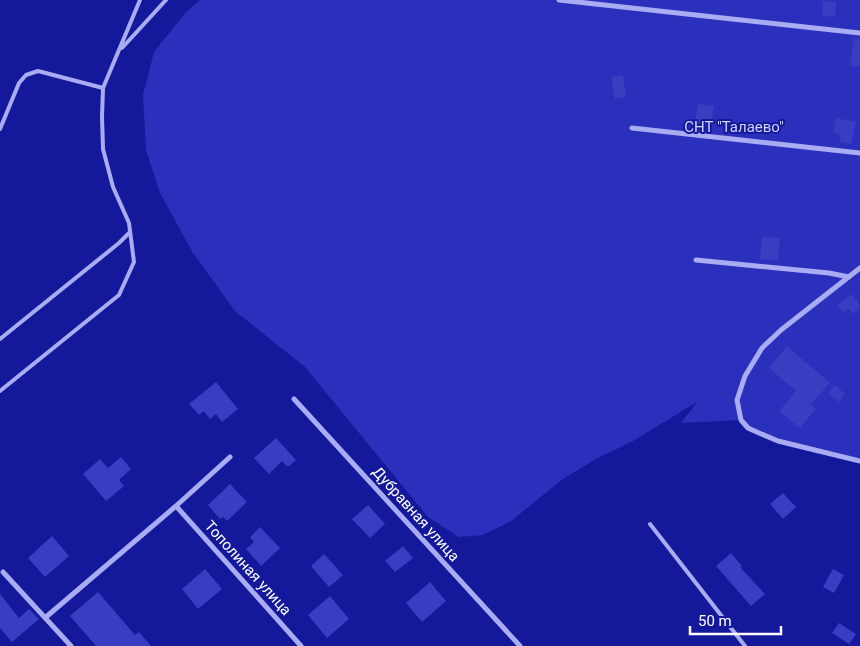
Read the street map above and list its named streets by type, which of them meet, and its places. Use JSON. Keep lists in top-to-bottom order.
{
  "streets": {
    "street": ["Дубравная улица", "Тополиная улица"]
  },
  "parks": ["СНТ \"Талаево\""],
  "scale_bar": "50 m"
}
